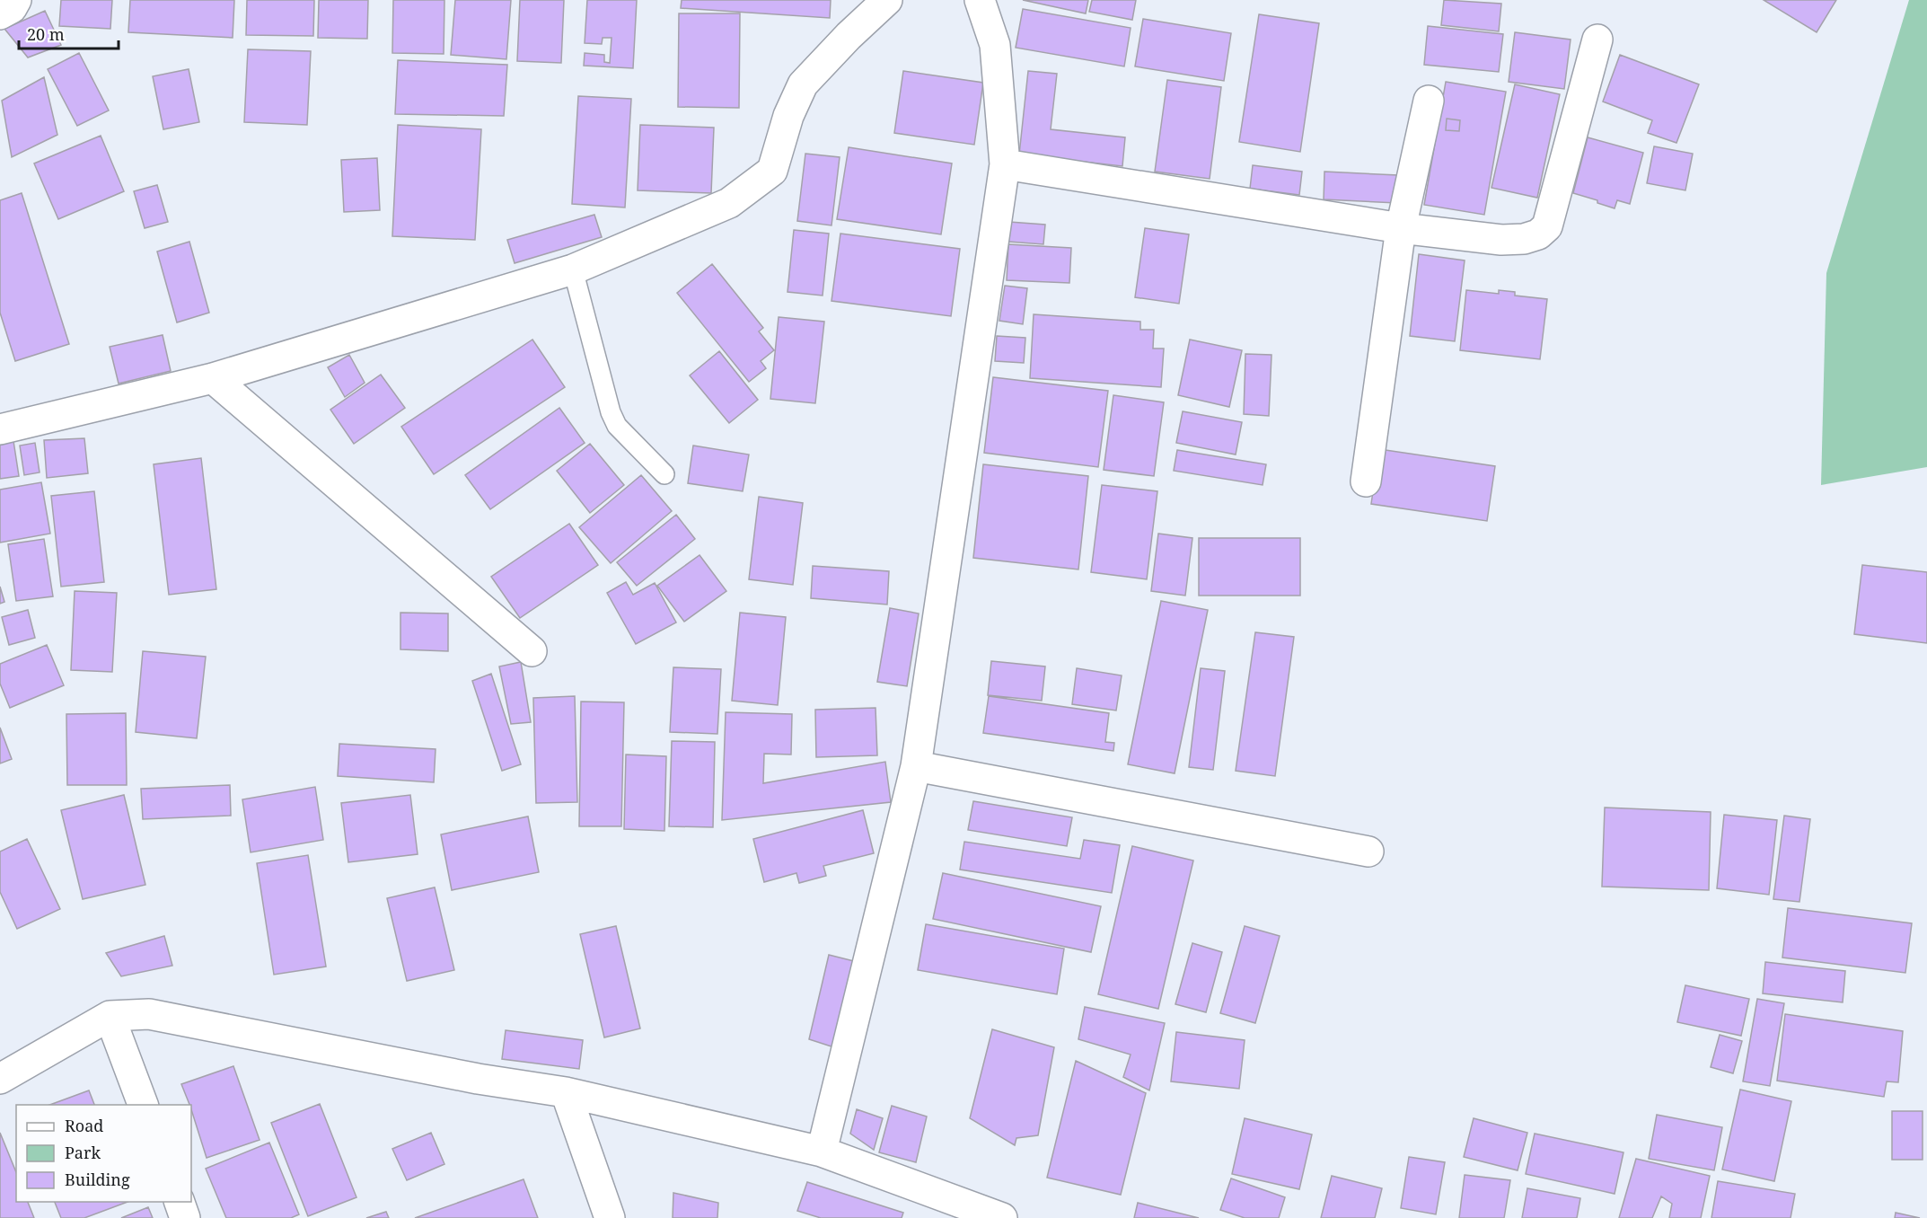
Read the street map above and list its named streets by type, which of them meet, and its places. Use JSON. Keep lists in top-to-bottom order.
{
  "legend": ["Road", "Park", "Building"],
  "scale_bar": "20 m"
}
